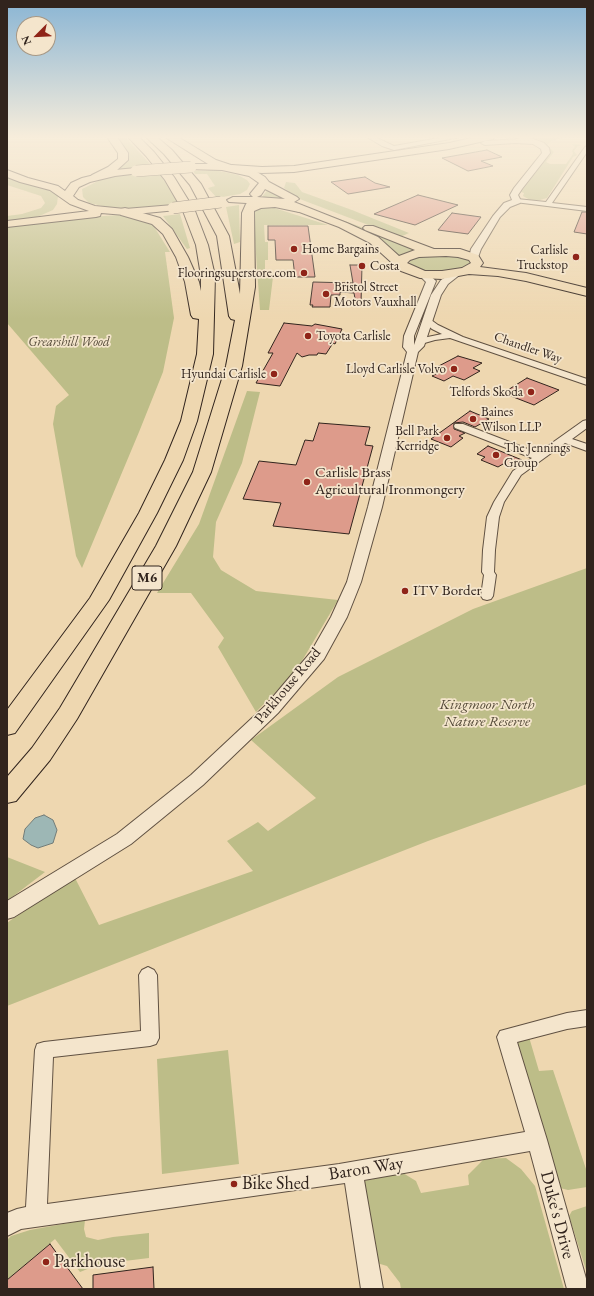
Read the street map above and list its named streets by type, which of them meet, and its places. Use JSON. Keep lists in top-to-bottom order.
{
  "streets": {
    "highway": ["M6"],
    "street": [
      "Chandler Way",
      "Parkhouse Road",
      "Baron Way",
      "Duke's Drive"
    ]
  },
  "crossings": [
    ["Chandler Way", "Parkhouse Road"],
    ["Baron Way", "Duke's Drive"]
  ],
  "parks": ["Grearshill Wood", "Kingmoor North Nature Reserve"],
  "places": [
    "Home Bargains",
    "Carlisle Truckstop",
    "Costa",
    "Flooringsuperstore.com",
    "Bristol Street Motors Vauxhall",
    "Toyota Carlisle",
    "Lloyd Carlisle Volvo",
    "Hyundai Carlisle",
    "Telfords Skoda",
    "Baines Wilson LLP",
    "Bell Park Kerridge",
    "The Jennings Group",
    "Carlisle Brass Agricultural Ironmongery",
    "ITV Border",
    "Bike Shed",
    "Parkhouse"
  ],
  "north": "bottom left"
}
